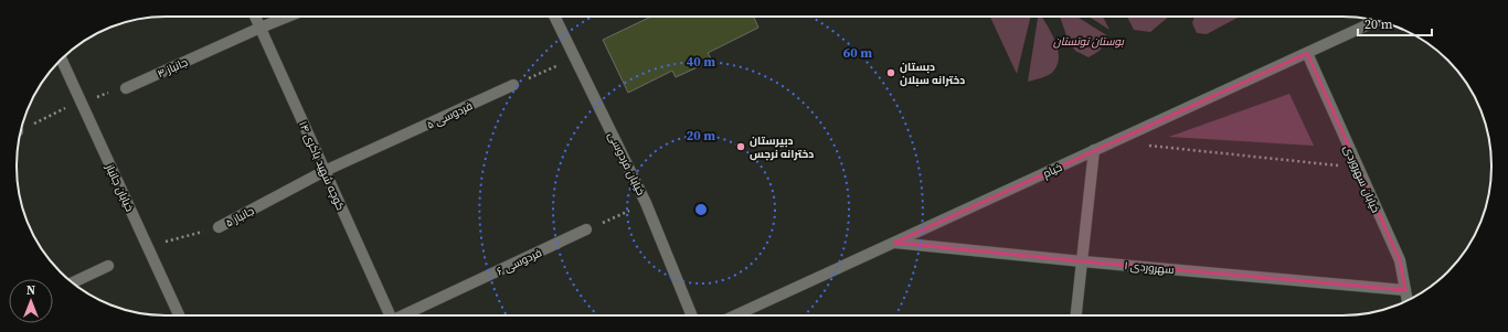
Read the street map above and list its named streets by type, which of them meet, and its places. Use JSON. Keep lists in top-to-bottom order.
{
  "streets": {
    "street": [
      "جانباز ۴",
      "فردوسی ۵",
      "خیابان فردوسی",
      "کوچه شهید باکری ۱۴",
      "خیام",
      "خیابان سهروردی",
      "خیابان جانباز",
      "جانباز ۵",
      "فردوسی ۶",
      "سهروردی ۱"
    ]
  },
  "crossings": [
    ["جانباز ۴", "کوچه شهید باکری ۱۴"],
    ["فردوسی ۵", "کوچه شهید باکری ۱۴"],
    ["فردوسی ۵", "جانباز ۵"],
    ["کوچه شهید باکری ۱۴", "جانباز ۵"],
    ["خیام", "خیابان سهروردی"],
    ["خیام", "سهروردی ۱"],
    ["خیابان سهروردی", "سهروردی ۱"],
    ["خیابان جانباز", "جانباز ۵"]
  ],
  "parks": ["بوستان توتستان"],
  "places": ["دبستان دخترانه سبلان", "دبیرستان دخترانه نرجس"],
  "scale_bar": "20 m",
  "north": "top",
  "rings": ["60 m", "40 m", "20 m"]
}
